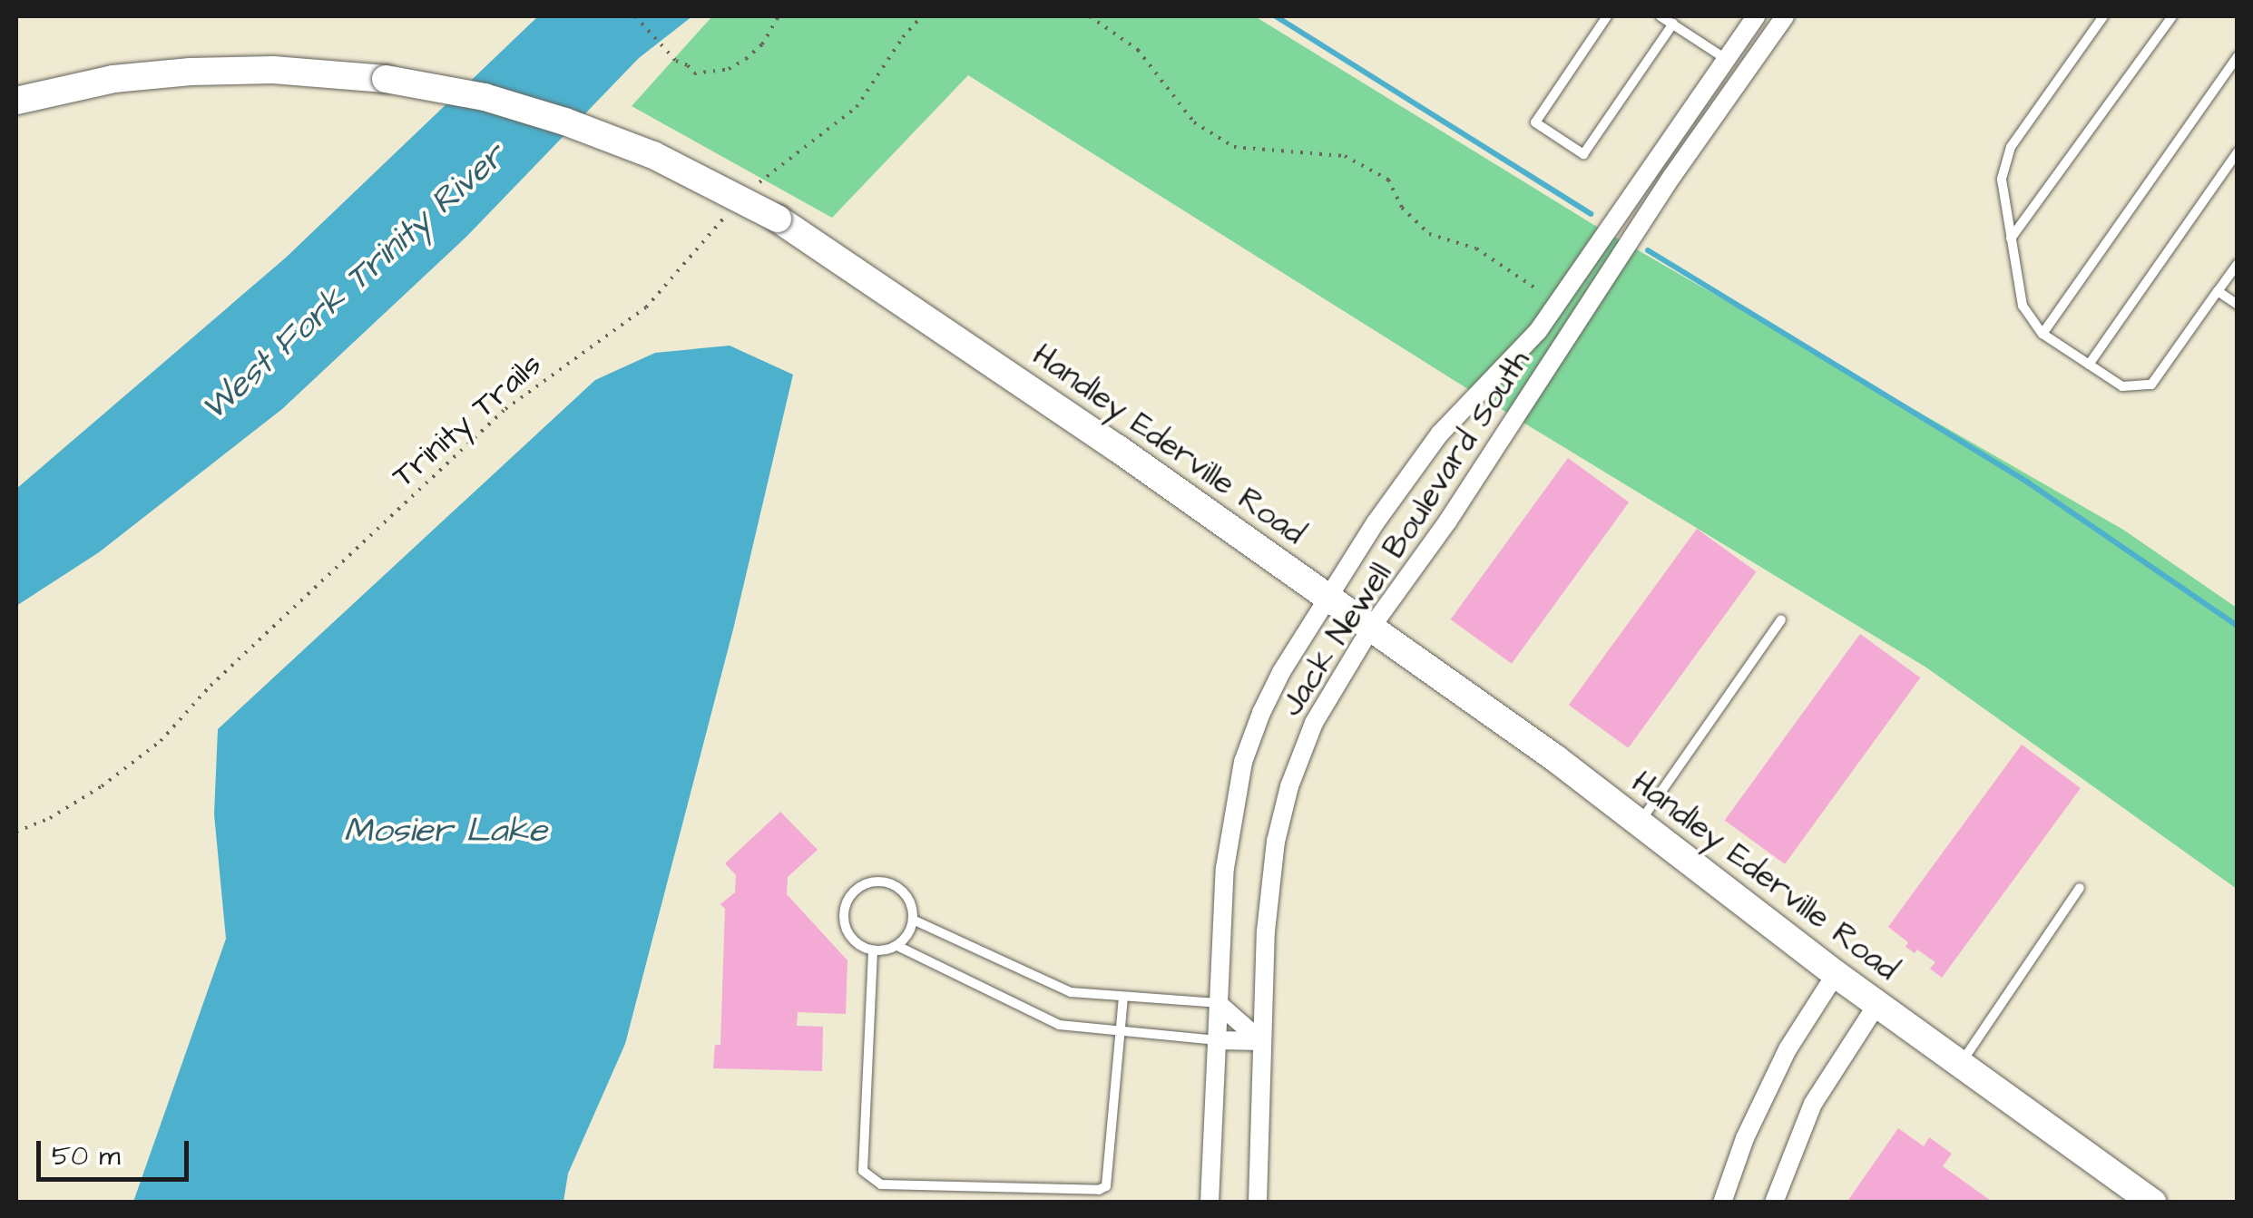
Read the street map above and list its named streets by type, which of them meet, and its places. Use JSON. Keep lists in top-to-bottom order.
{
  "streets": {
    "main road": ["Handley Ederville Road"],
    "street": ["Jack Newell Boulevard South"],
    "path": ["Trinity Trails"]
  },
  "crossings": [
    ["Handley Ederville Road", "Jack Newell Boulevard South"]
  ],
  "water": ["West Fork Trinity River", "Mosier Lake"],
  "scale_bar": "50 m"
}
